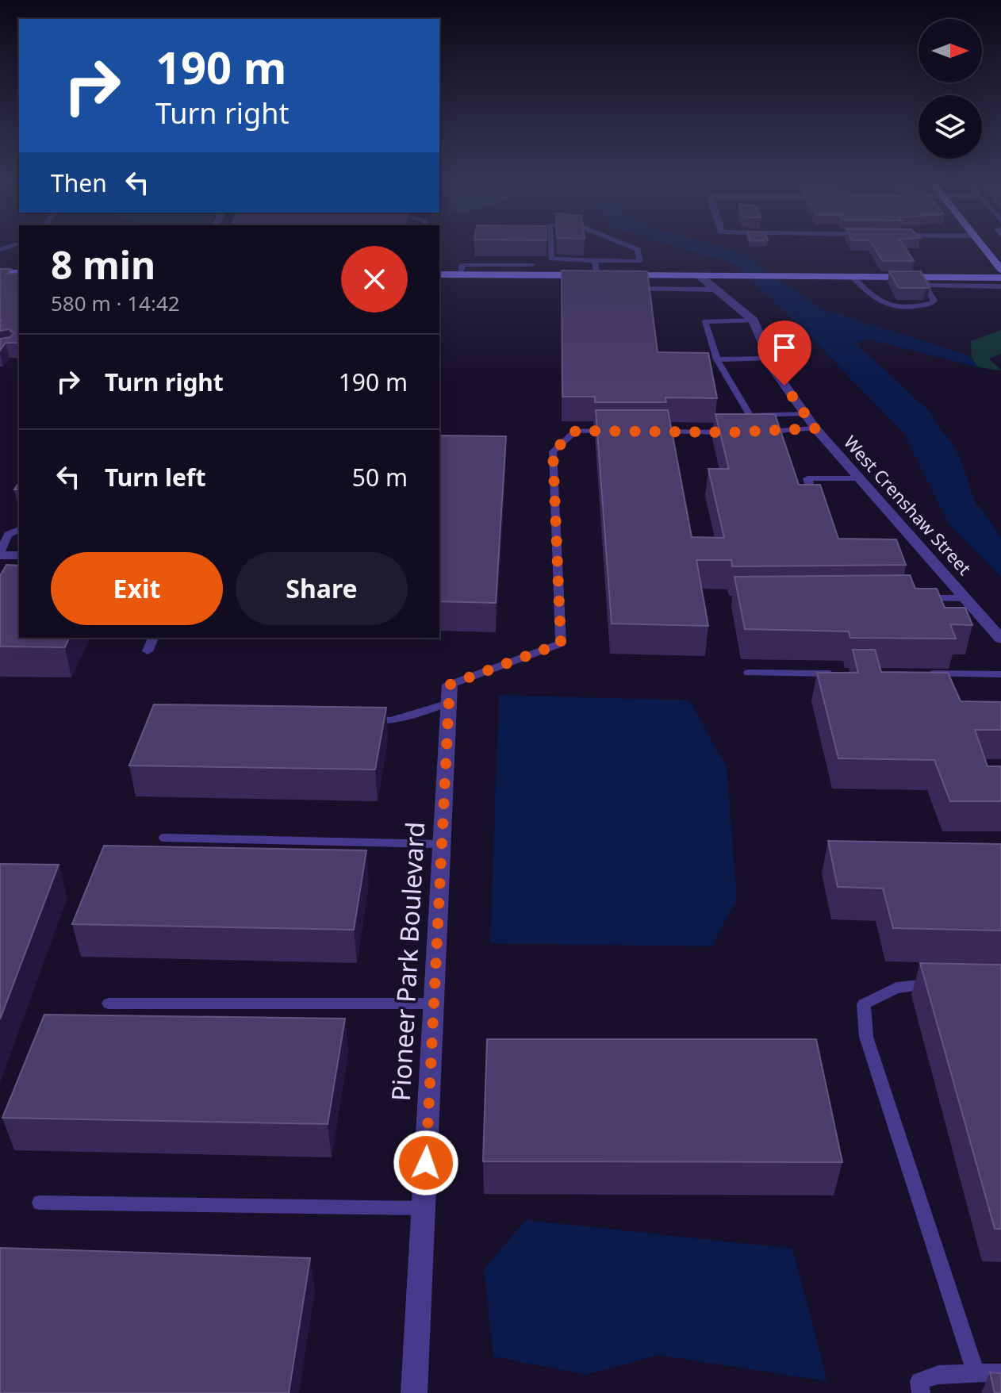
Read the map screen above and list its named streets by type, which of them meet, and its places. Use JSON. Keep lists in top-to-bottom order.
{
  "streets": {
    "street": ["West Crenshaw Street", "Pioneer Park Boulevard"]
  },
  "north": "right",
  "page": {
    "turn": ["190 m", "Turn right"],
    "then": "Then",
    "heading": ["8 min", "580 m · 14:42"],
    "list": [
      {
        "name": "Turn right",
        "value": "190 m"
      },
      {
        "name": "Turn left",
        "value": "50 m"
      }
    ],
    "buttons": ["Exit", "Share"]
  }
}
